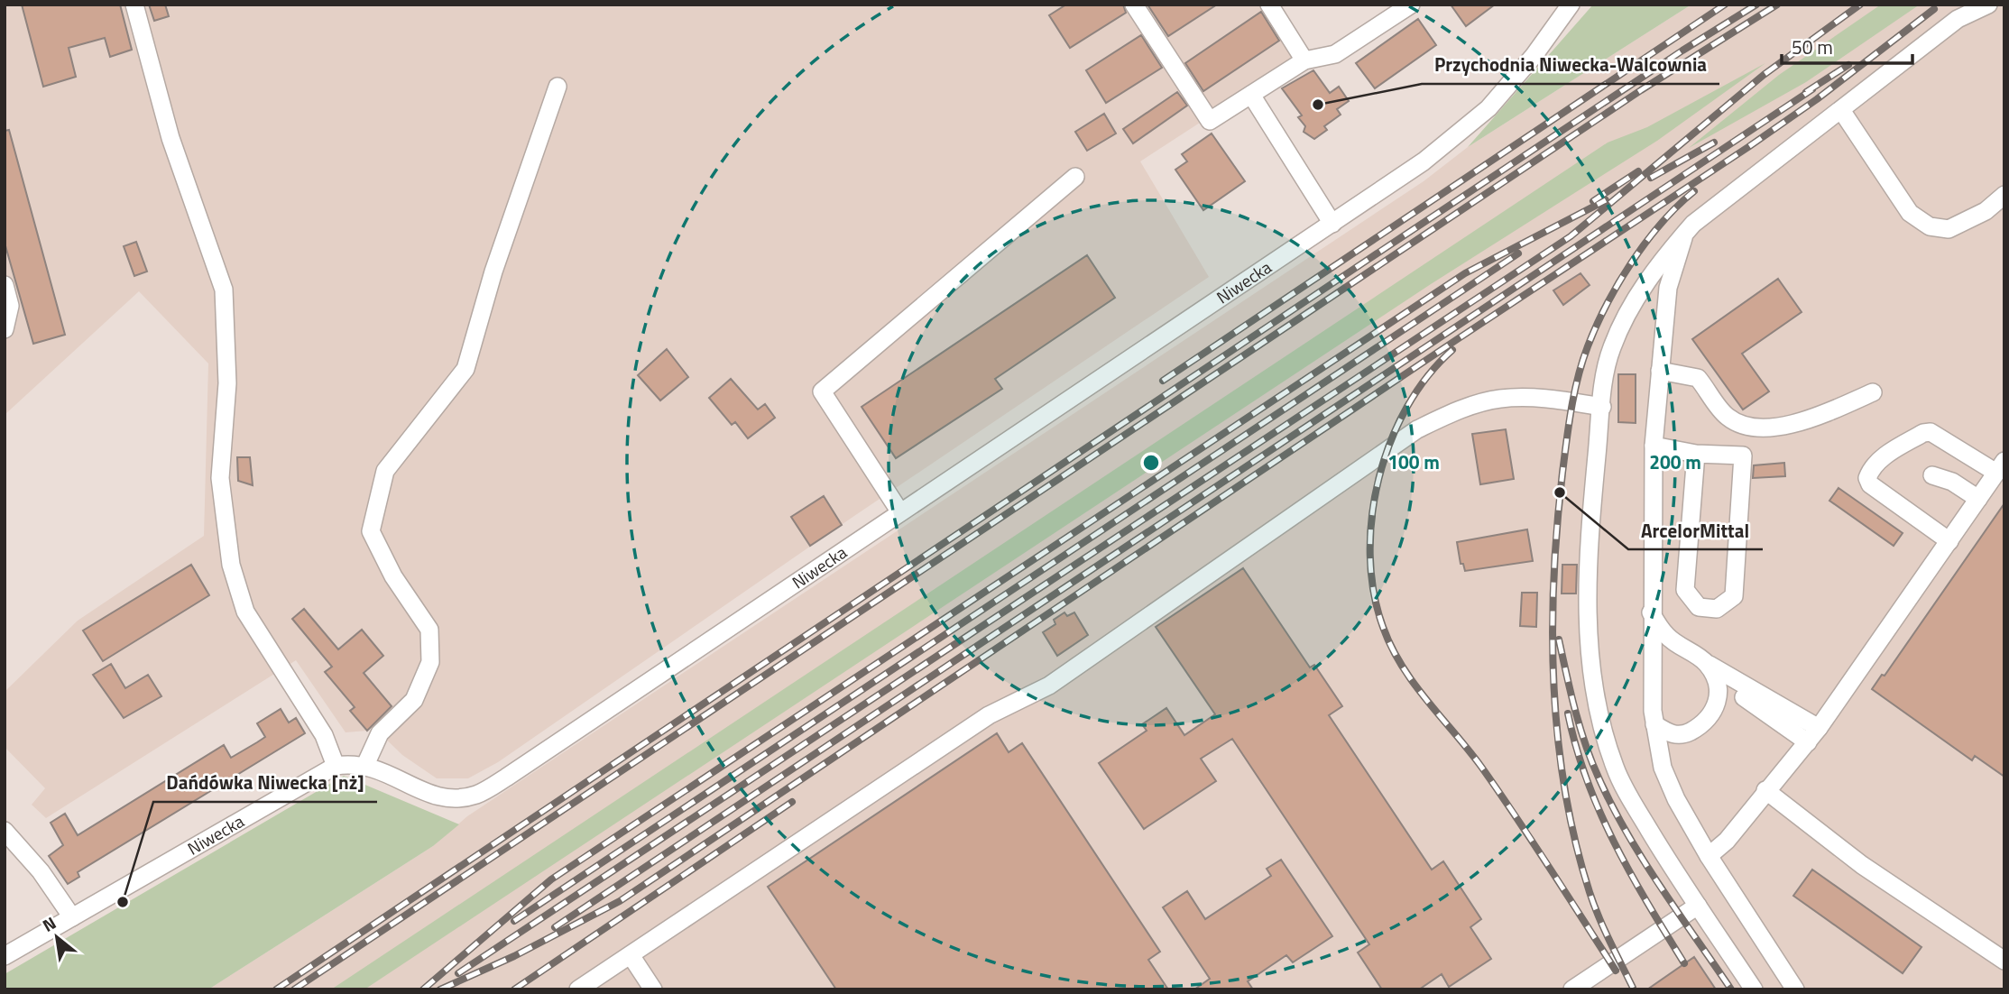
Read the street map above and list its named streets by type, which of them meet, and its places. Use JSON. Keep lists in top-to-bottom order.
{
  "streets": {
    "street": ["Niwecka"]
  },
  "places": ["Przychodnia Niwecka-Walcownia", "ArcelorMittal", "Dańdówka Niwecka [nż]"],
  "scale_bar": "50 m",
  "north": "top left",
  "rings": ["100 m", "200 m"]
}
